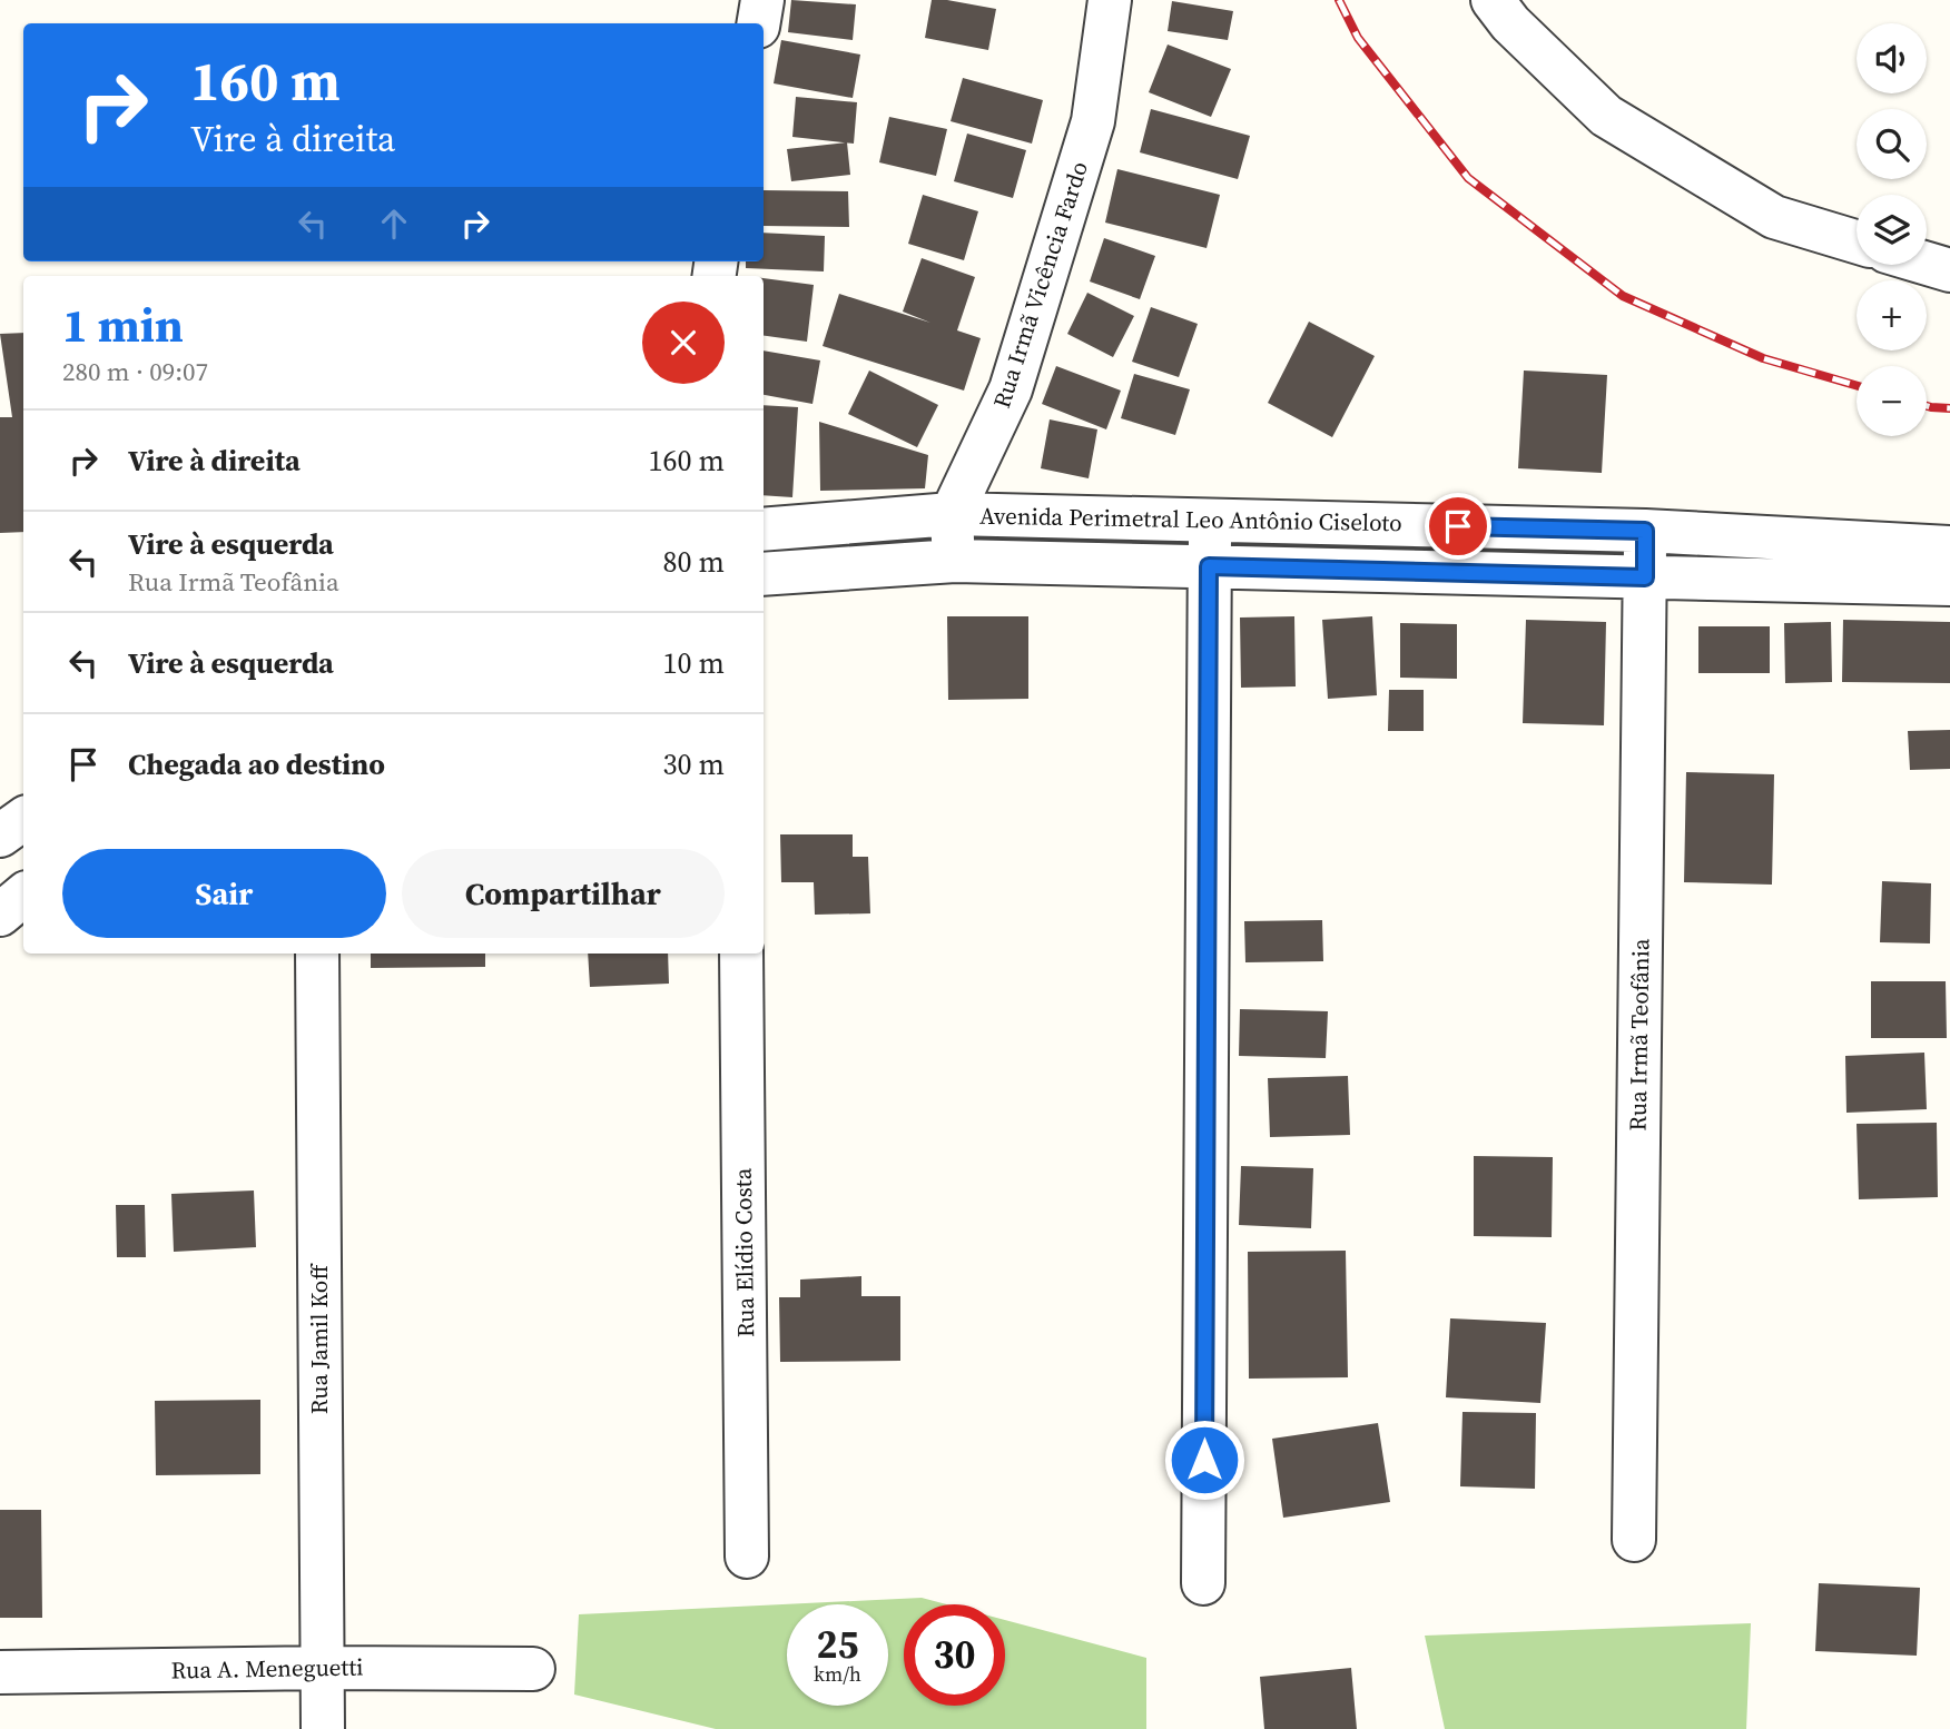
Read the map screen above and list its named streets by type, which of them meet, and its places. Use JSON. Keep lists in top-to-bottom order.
{
  "streets": {
    "street": [
      "Rua Irmã Vicência Fardo",
      "Avenida Perimetral Leo Antônio Ciseloto",
      "Rua Irmã Teofânia",
      "Rua Elídio Costa",
      "Rua Jamil Koff",
      "Rua A. Meneguetti"
    ]
  },
  "crossings": [
    ["Rua Irmã Vicência Fardo", "Avenida Perimetral Leo Antônio Ciseloto"],
    ["Avenida Perimetral Leo Antônio Ciseloto", "Rua Irmã Teofânia"],
    ["Rua Jamil Koff", "Rua A. Meneguetti"]
  ],
  "page": {
    "map_buttons": ["+", "−"],
    "turn": ["160 m", "Vire à direita"],
    "heading": ["1 min", "280 m · 09:07"],
    "list": [
      {
        "name": "Vire à direita",
        "value": "160 m"
      },
      {
        "name": "Vire à esquerda",
        "note": "Rua Irmã Teofânia",
        "value": "80 m"
      },
      {
        "name": "Vire à esquerda",
        "value": "10 m"
      },
      {
        "name": "Chegada ao destino",
        "value": "30 m"
      }
    ],
    "buttons": ["Sair", "Compartilhar"],
    "speed": "25 km/h",
    "limit": "30"
  }
}
